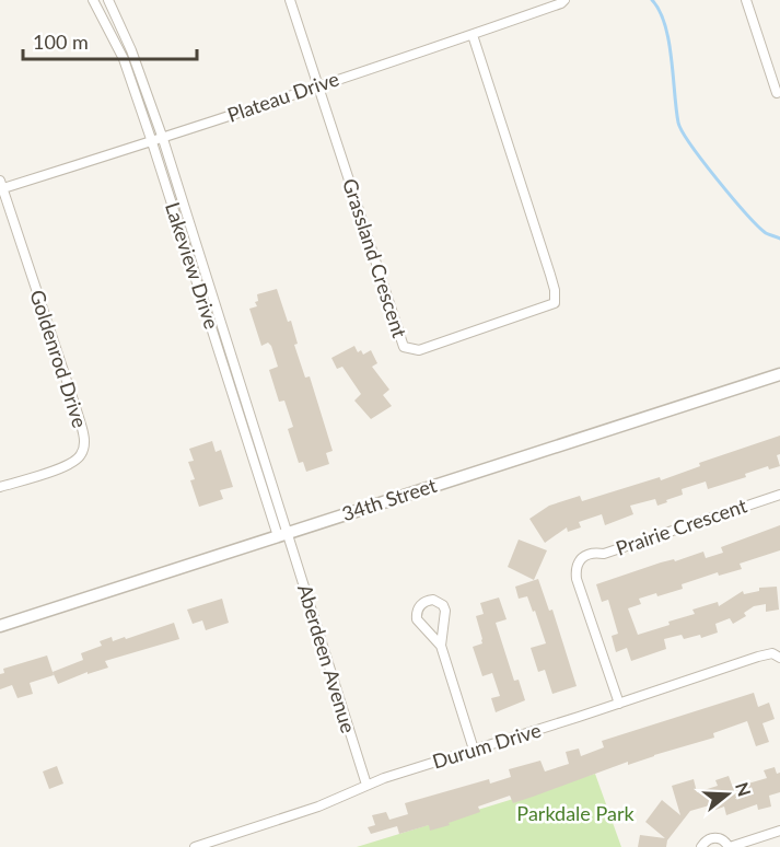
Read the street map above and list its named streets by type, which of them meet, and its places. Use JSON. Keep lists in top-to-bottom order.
{
  "streets": {
    "street": [
      "Plateau Drive",
      "Grassland Crescent",
      "Lakeview Drive",
      "Goldenrod Drive",
      "34th Street",
      "Prairie Crescent",
      "Aberdeen Avenue",
      "Durum Drive"
    ]
  },
  "crossings": [
    ["Plateau Drive", "Grassland Crescent"],
    ["Plateau Drive", "Lakeview Drive"],
    ["Plateau Drive", "Goldenrod Drive"],
    ["Lakeview Drive", "34th Street"],
    ["Lakeview Drive", "Aberdeen Avenue"],
    ["34th Street", "Aberdeen Avenue"],
    ["Prairie Crescent", "Durum Drive"],
    ["Aberdeen Avenue", "Durum Drive"]
  ],
  "parks": ["Parkdale Park"],
  "scale_bar": "100 m",
  "north": "right"
}
